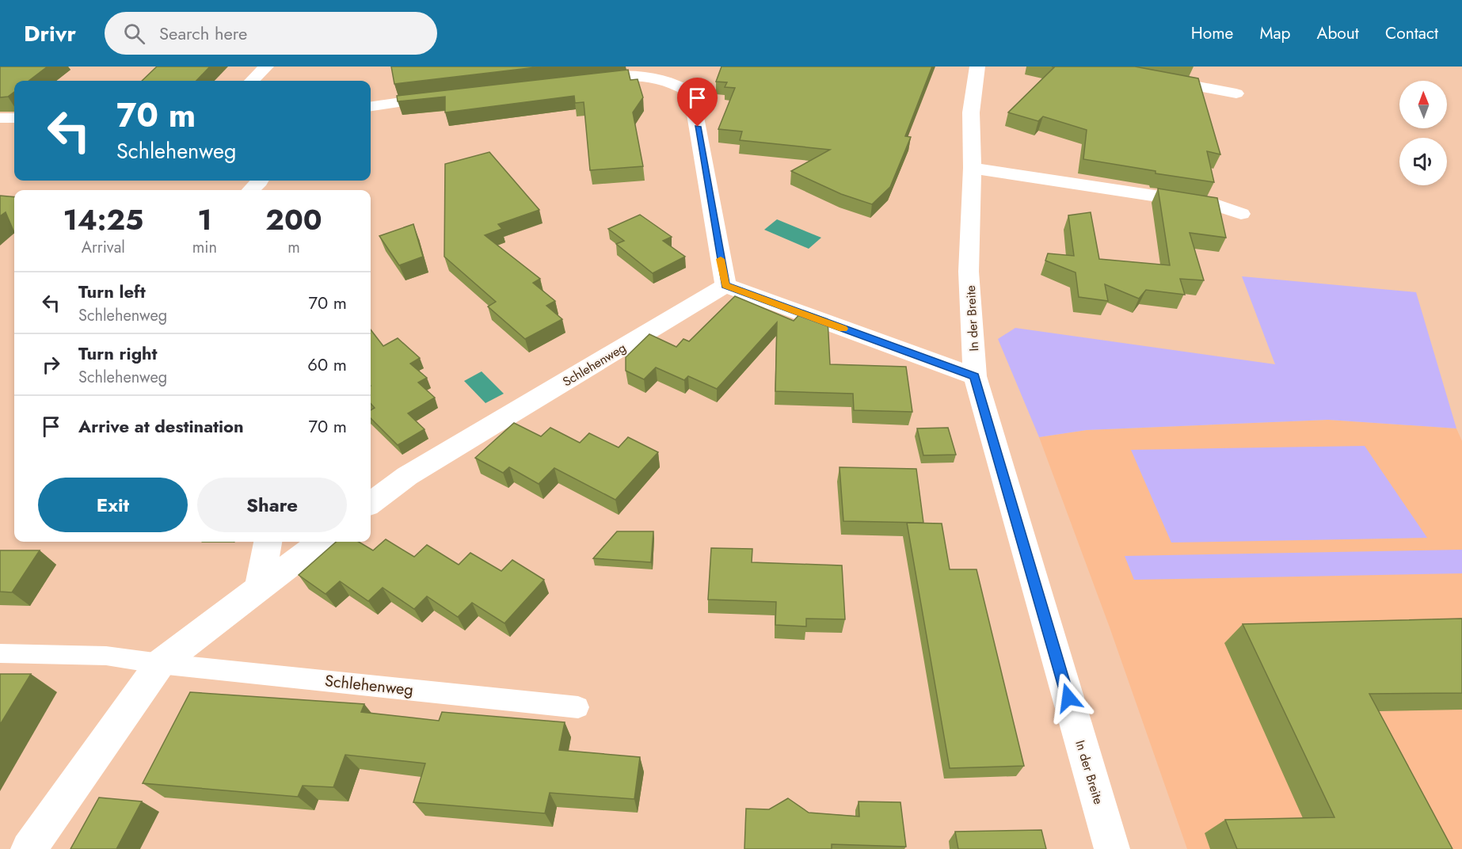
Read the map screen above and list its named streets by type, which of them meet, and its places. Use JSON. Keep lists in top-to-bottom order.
{
  "streets": {
    "street": ["In der Breite", "Schlehenweg"]
  },
  "north": "top",
  "page": {
    "header": "Drivr",
    "search": "Search here",
    "nav": [
      "Home",
      "Map",
      "About",
      "Contact"
    ],
    "turn": ["70 m", "Schlehenweg"],
    "eta": [
      "14:25",
      "Arrival",
      "1",
      "min",
      "200",
      "m"
    ],
    "list": [
      {
        "name": "Turn left",
        "note": "Schlehenweg",
        "value": "70 m"
      },
      {
        "name": "Turn right",
        "note": "Schlehenweg",
        "value": "60 m"
      },
      {
        "name": "Arrive at destination",
        "value": "70 m"
      }
    ],
    "buttons": ["Exit", "Share"]
  }
}
